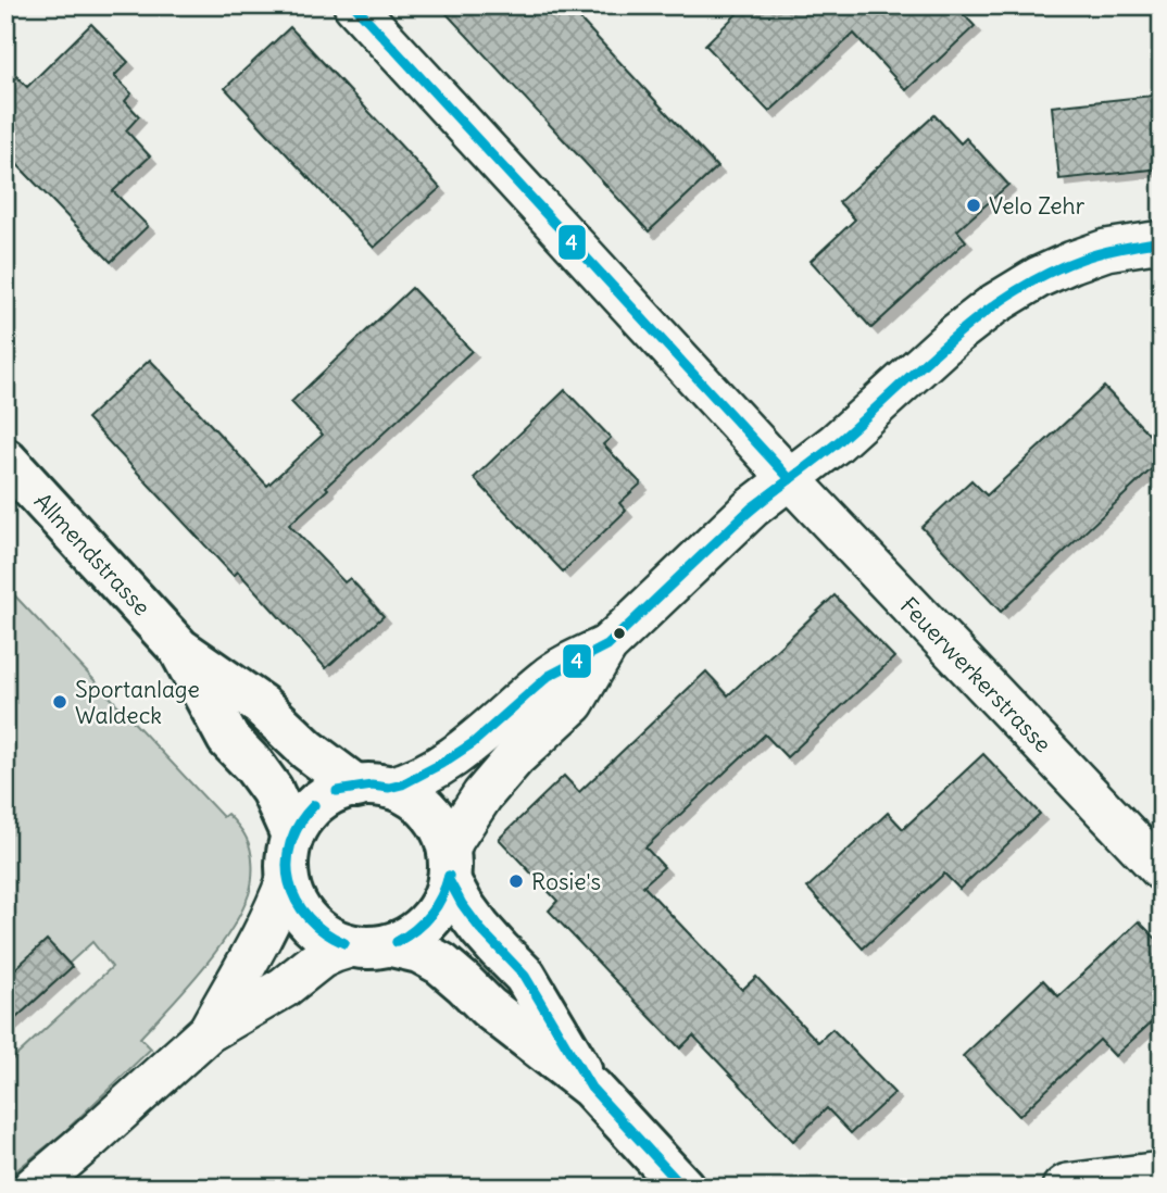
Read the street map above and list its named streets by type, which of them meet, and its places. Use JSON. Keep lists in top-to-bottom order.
{
  "streets": {
    "main road": ["Allmendstrasse"],
    "street": ["Feuerwerkerstrasse"]
  },
  "places": ["Velo Zehr", "Sportanlage Waldeck", "Rosie's"],
  "lines": ["transit line 4"]
}
